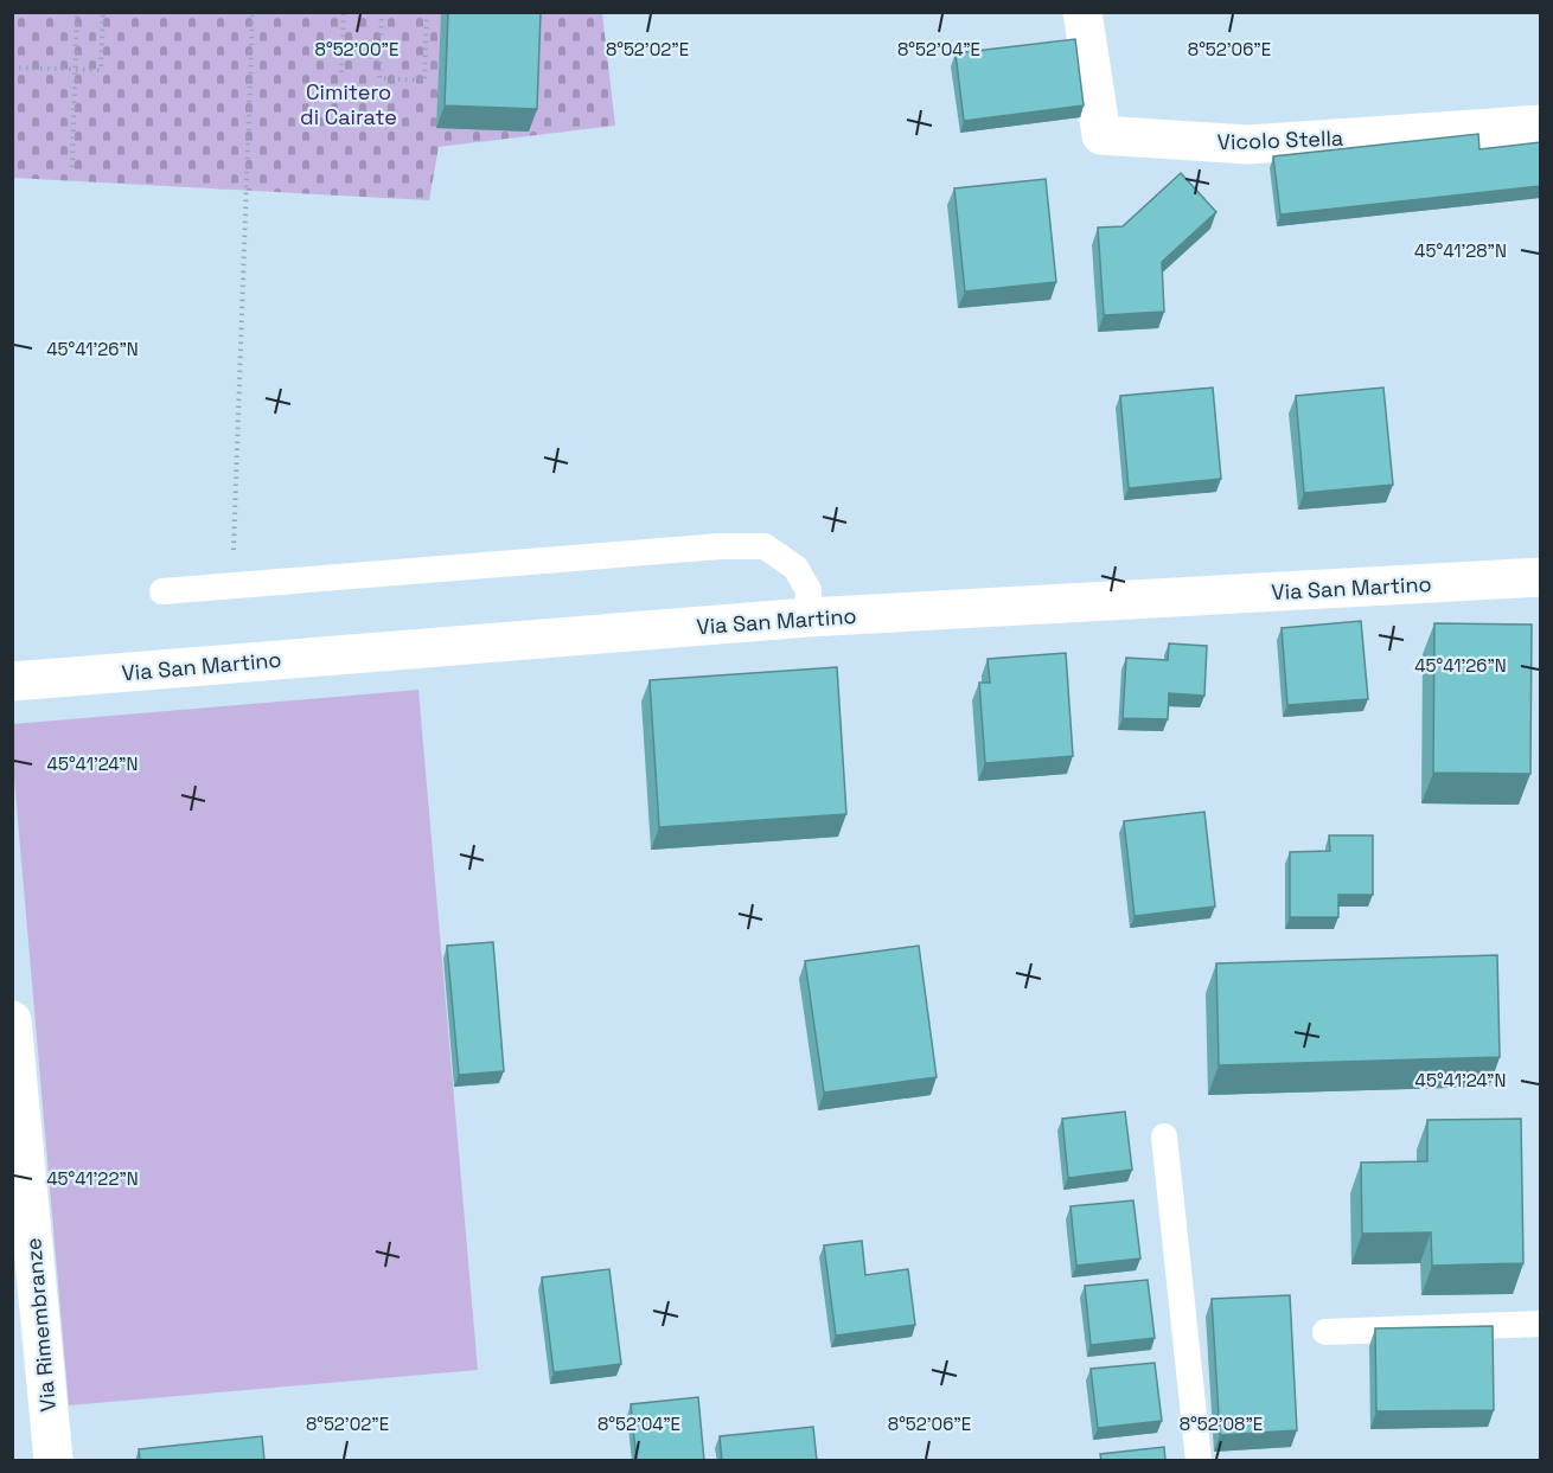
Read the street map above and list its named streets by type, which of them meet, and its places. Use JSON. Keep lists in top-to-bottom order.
{
  "streets": {
    "street": ["Vicolo Stella", "Via San Martino", "Via Rimembranze"]
  },
  "parks": ["Cimitero di Cairate"],
  "coordinates": [
    "8°52'00\"E",
    "8°52'02\"E",
    "8°52'04\"E",
    "8°52'06\"E",
    "45°41'28\"N",
    "45°41'26\"N",
    "45°41'24\"N",
    "45°41'22\"N",
    "8°52'08\"E"
  ]
}
